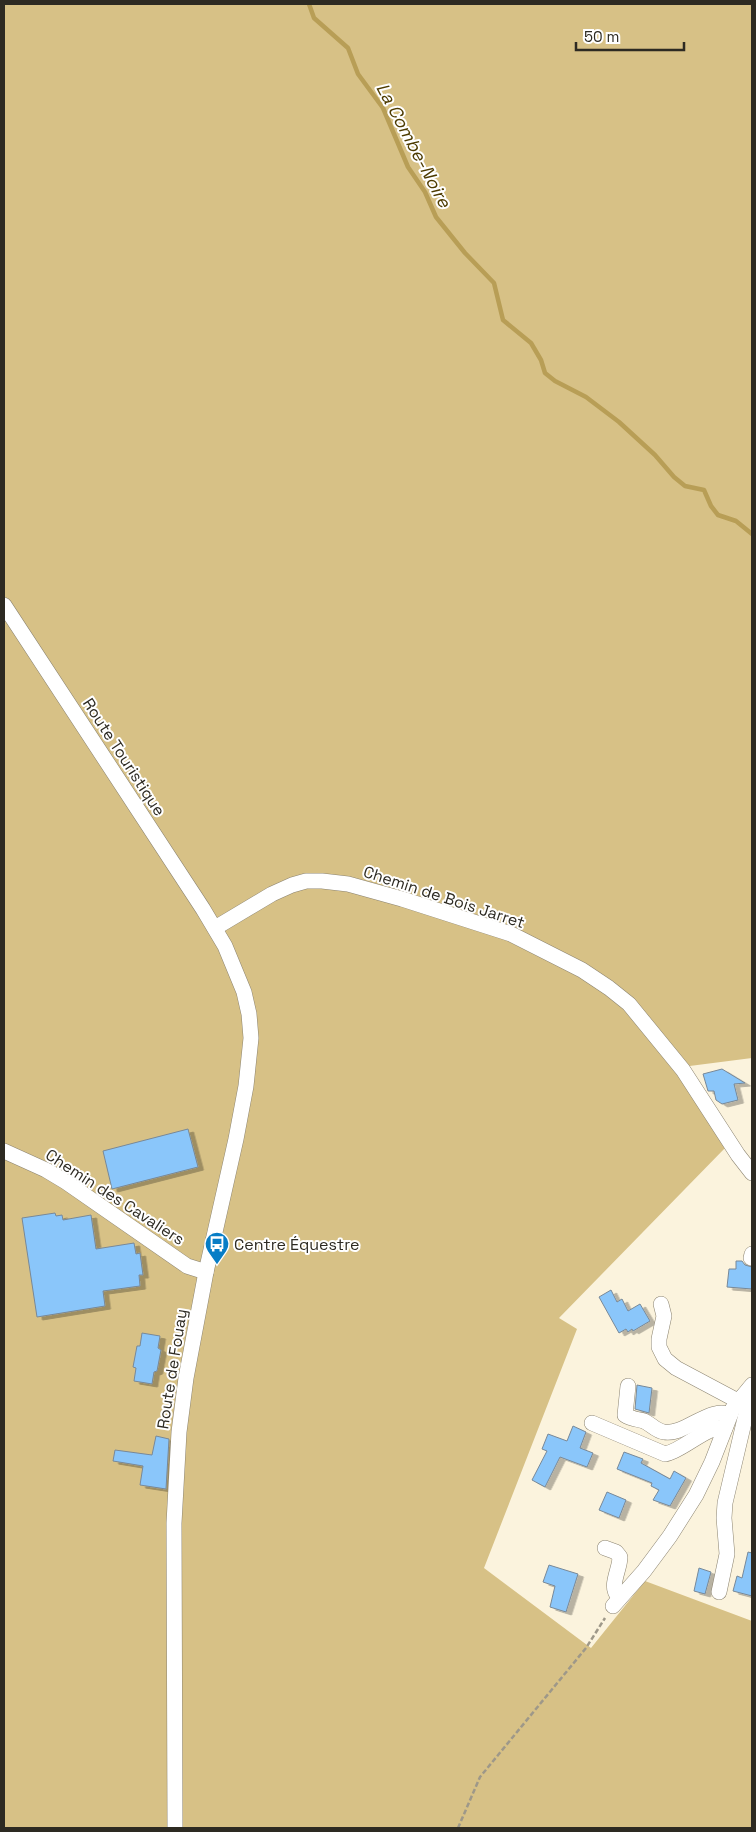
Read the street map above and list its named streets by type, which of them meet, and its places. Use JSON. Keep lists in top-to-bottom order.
{
  "streets": {
    "street": [
      "Route Touristique",
      "Chemin de Bois Jarret",
      "Chemin des Cavaliers",
      "Route de Fouay"
    ]
  },
  "crossings": [
    ["Route Touristique", "Chemin de Bois Jarret"],
    ["Route Touristique", "Route de Fouay"],
    ["Chemin de Bois Jarret", "Route de Fouay"],
    ["Chemin des Cavaliers", "Route de Fouay"]
  ],
  "water": ["La Combe-Noire"],
  "places": {
    "bus stop": ["Centre Équestre"]
  },
  "scale_bar": "50 m"
}
